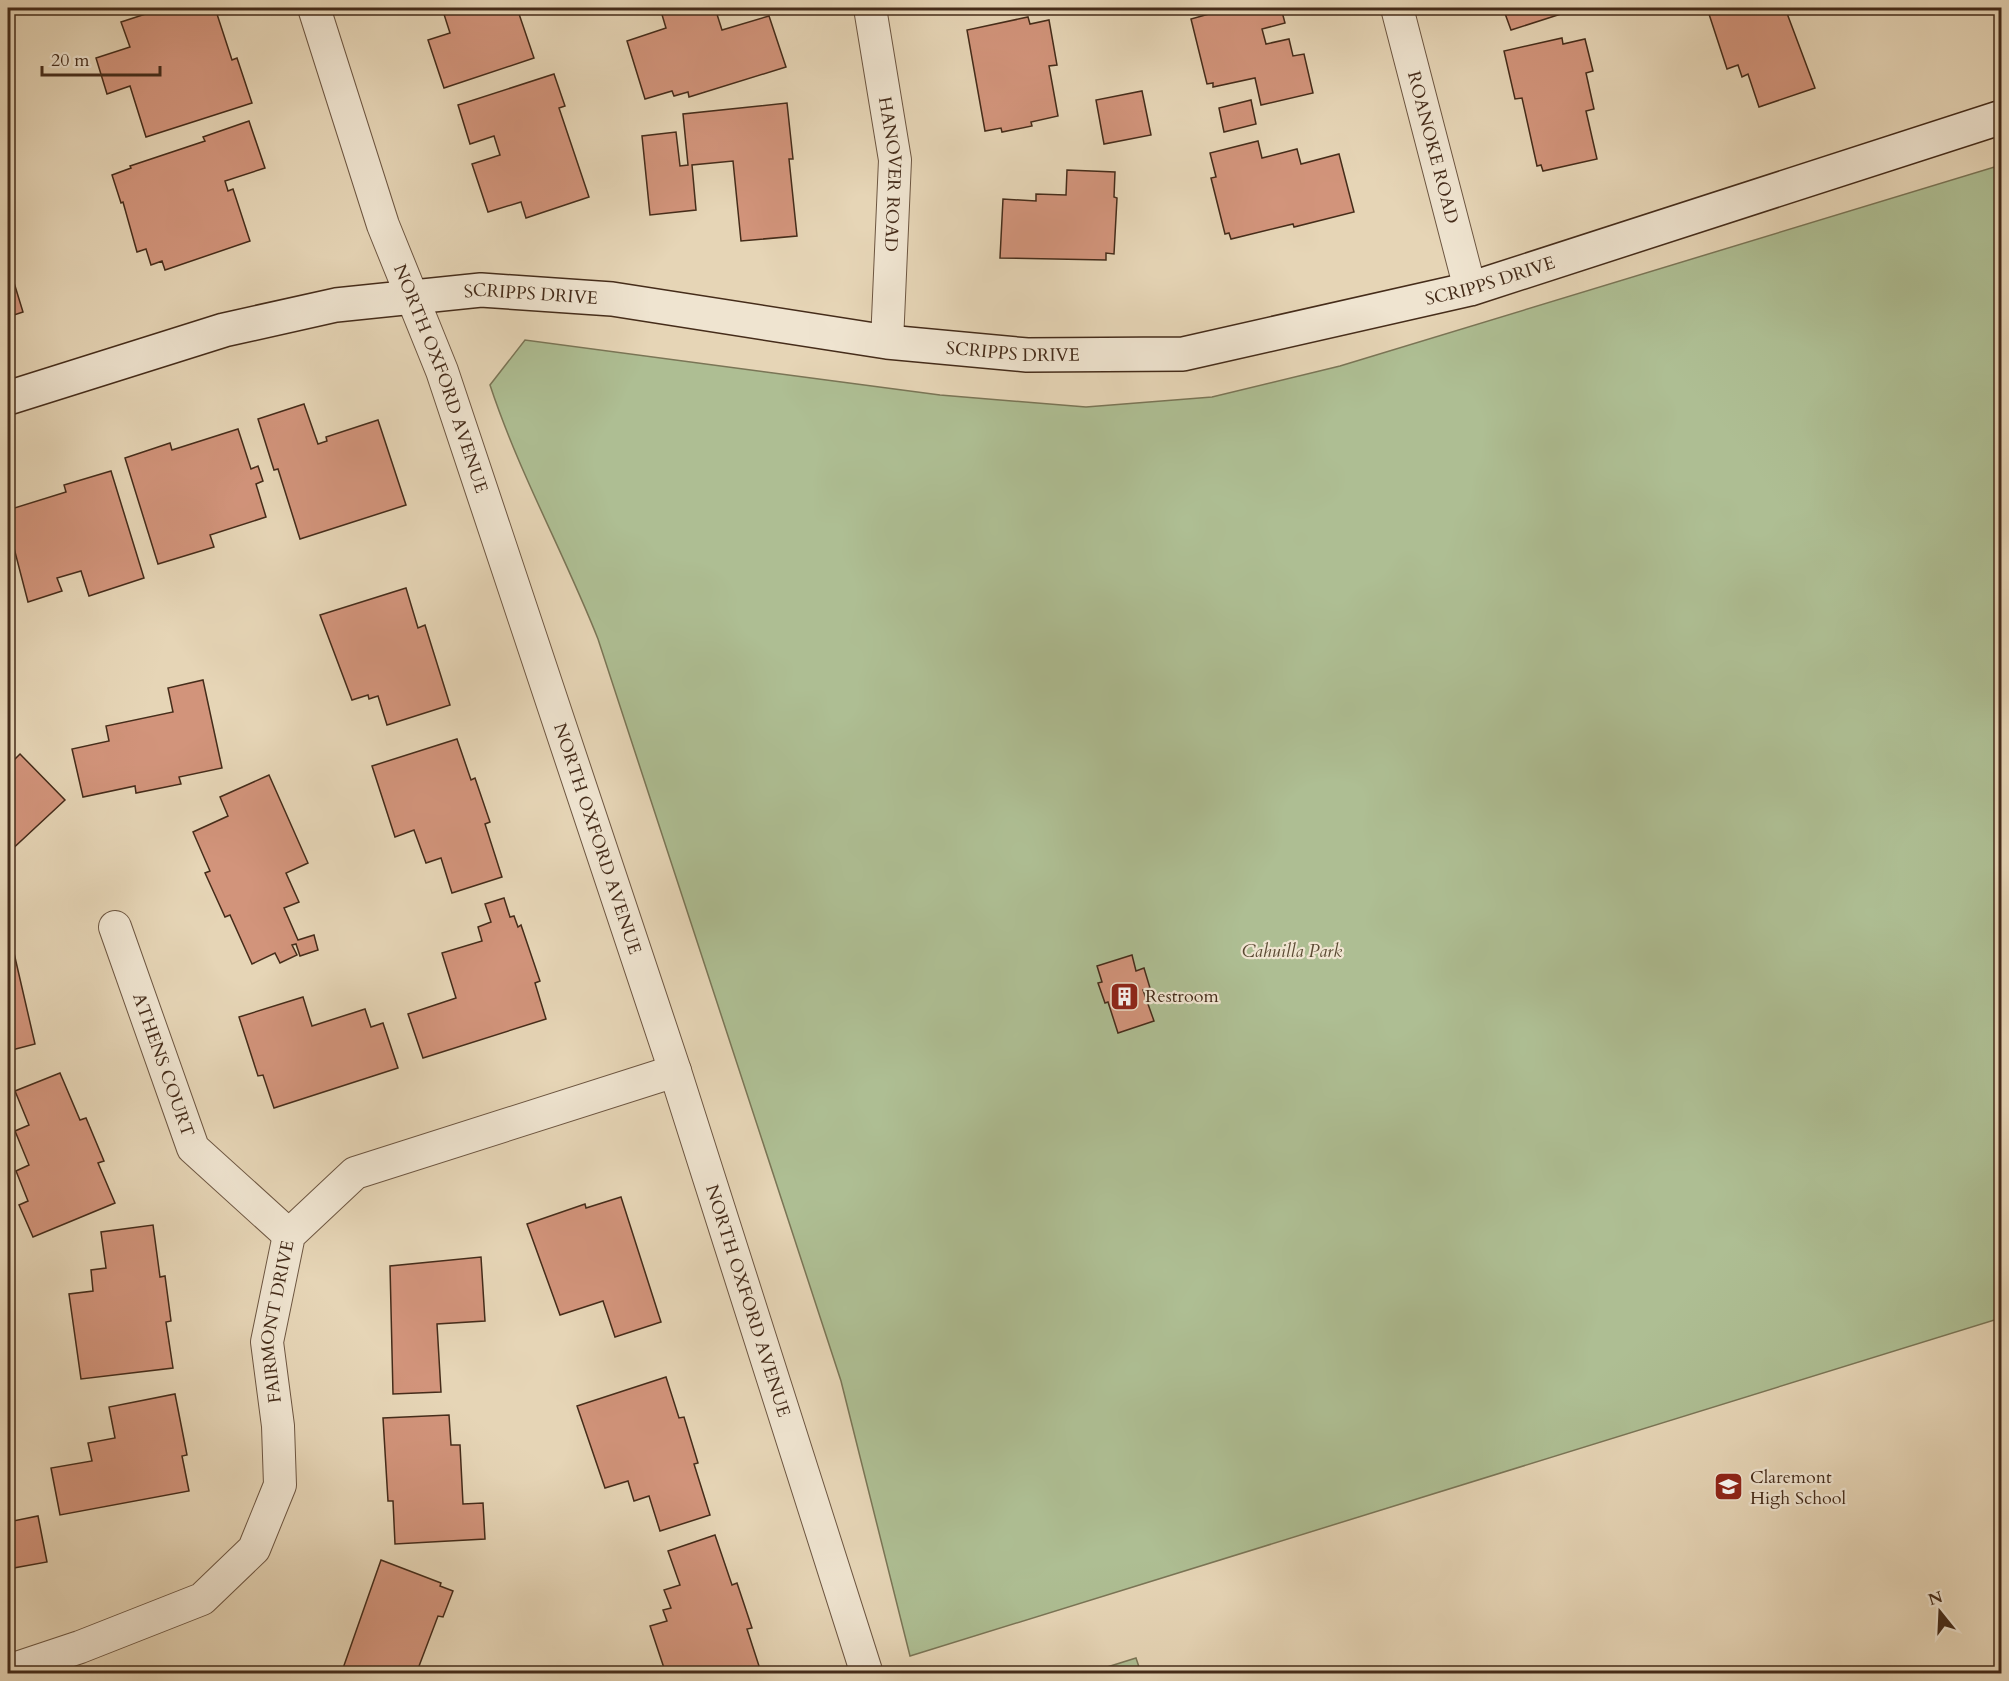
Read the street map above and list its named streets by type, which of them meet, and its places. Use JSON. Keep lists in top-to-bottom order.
{
  "streets": {
    "street": [
      "ROANOKE ROAD",
      "HANOVER ROAD",
      "SCRIPPS DRIVE",
      "NORTH OXFORD AVENUE",
      "ATHENS COURT",
      "FAIRMONT DRIVE"
    ]
  },
  "crossings": [
    ["ROANOKE ROAD", "SCRIPPS DRIVE"],
    ["HANOVER ROAD", "SCRIPPS DRIVE"],
    ["SCRIPPS DRIVE", "NORTH OXFORD AVENUE"],
    ["NORTH OXFORD AVENUE", "FAIRMONT DRIVE"],
    ["ATHENS COURT", "FAIRMONT DRIVE"]
  ],
  "parks": ["Cahuilla Park"],
  "places": {
    "building": ["Restroom"],
    "school or university": ["Claremont High School"]
  },
  "scale_bar": "20 m",
  "north": "top"
}
